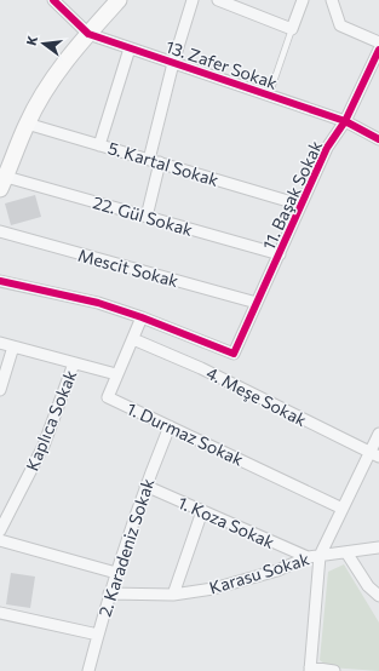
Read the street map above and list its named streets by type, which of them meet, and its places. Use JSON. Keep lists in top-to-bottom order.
{
  "streets": {
    "street": [
      "13. Zafer Sokak",
      "5. Kartal Sokak",
      "11. Başak Sokak",
      "22. Gül Sokak",
      "Mescit Sokak",
      "4. Meşe Sokak",
      "Kaplıca Sokak",
      "1. Durmaz Sokak",
      "1. Koza Sokak",
      "2. Karadeniz Sokak",
      "Karasu Sokak"
    ]
  },
  "crossings": [
    ["13. Zafer Sokak", "11. Başak Sokak"],
    ["5. Kartal Sokak", "11. Başak Sokak"],
    ["11. Başak Sokak", "22. Gül Sokak"],
    ["11. Başak Sokak", "Mescit Sokak"],
    ["11. Başak Sokak", "1. Durmaz Sokak"],
    ["4. Meşe Sokak", "1. Durmaz Sokak"],
    ["1. Durmaz Sokak", "2. Karadeniz Sokak"],
    ["1. Koza Sokak", "2. Karadeniz Sokak"],
    ["1. Koza Sokak", "Karasu Sokak"],
    ["2. Karadeniz Sokak", "Karasu Sokak"]
  ],
  "north": "left"
}
